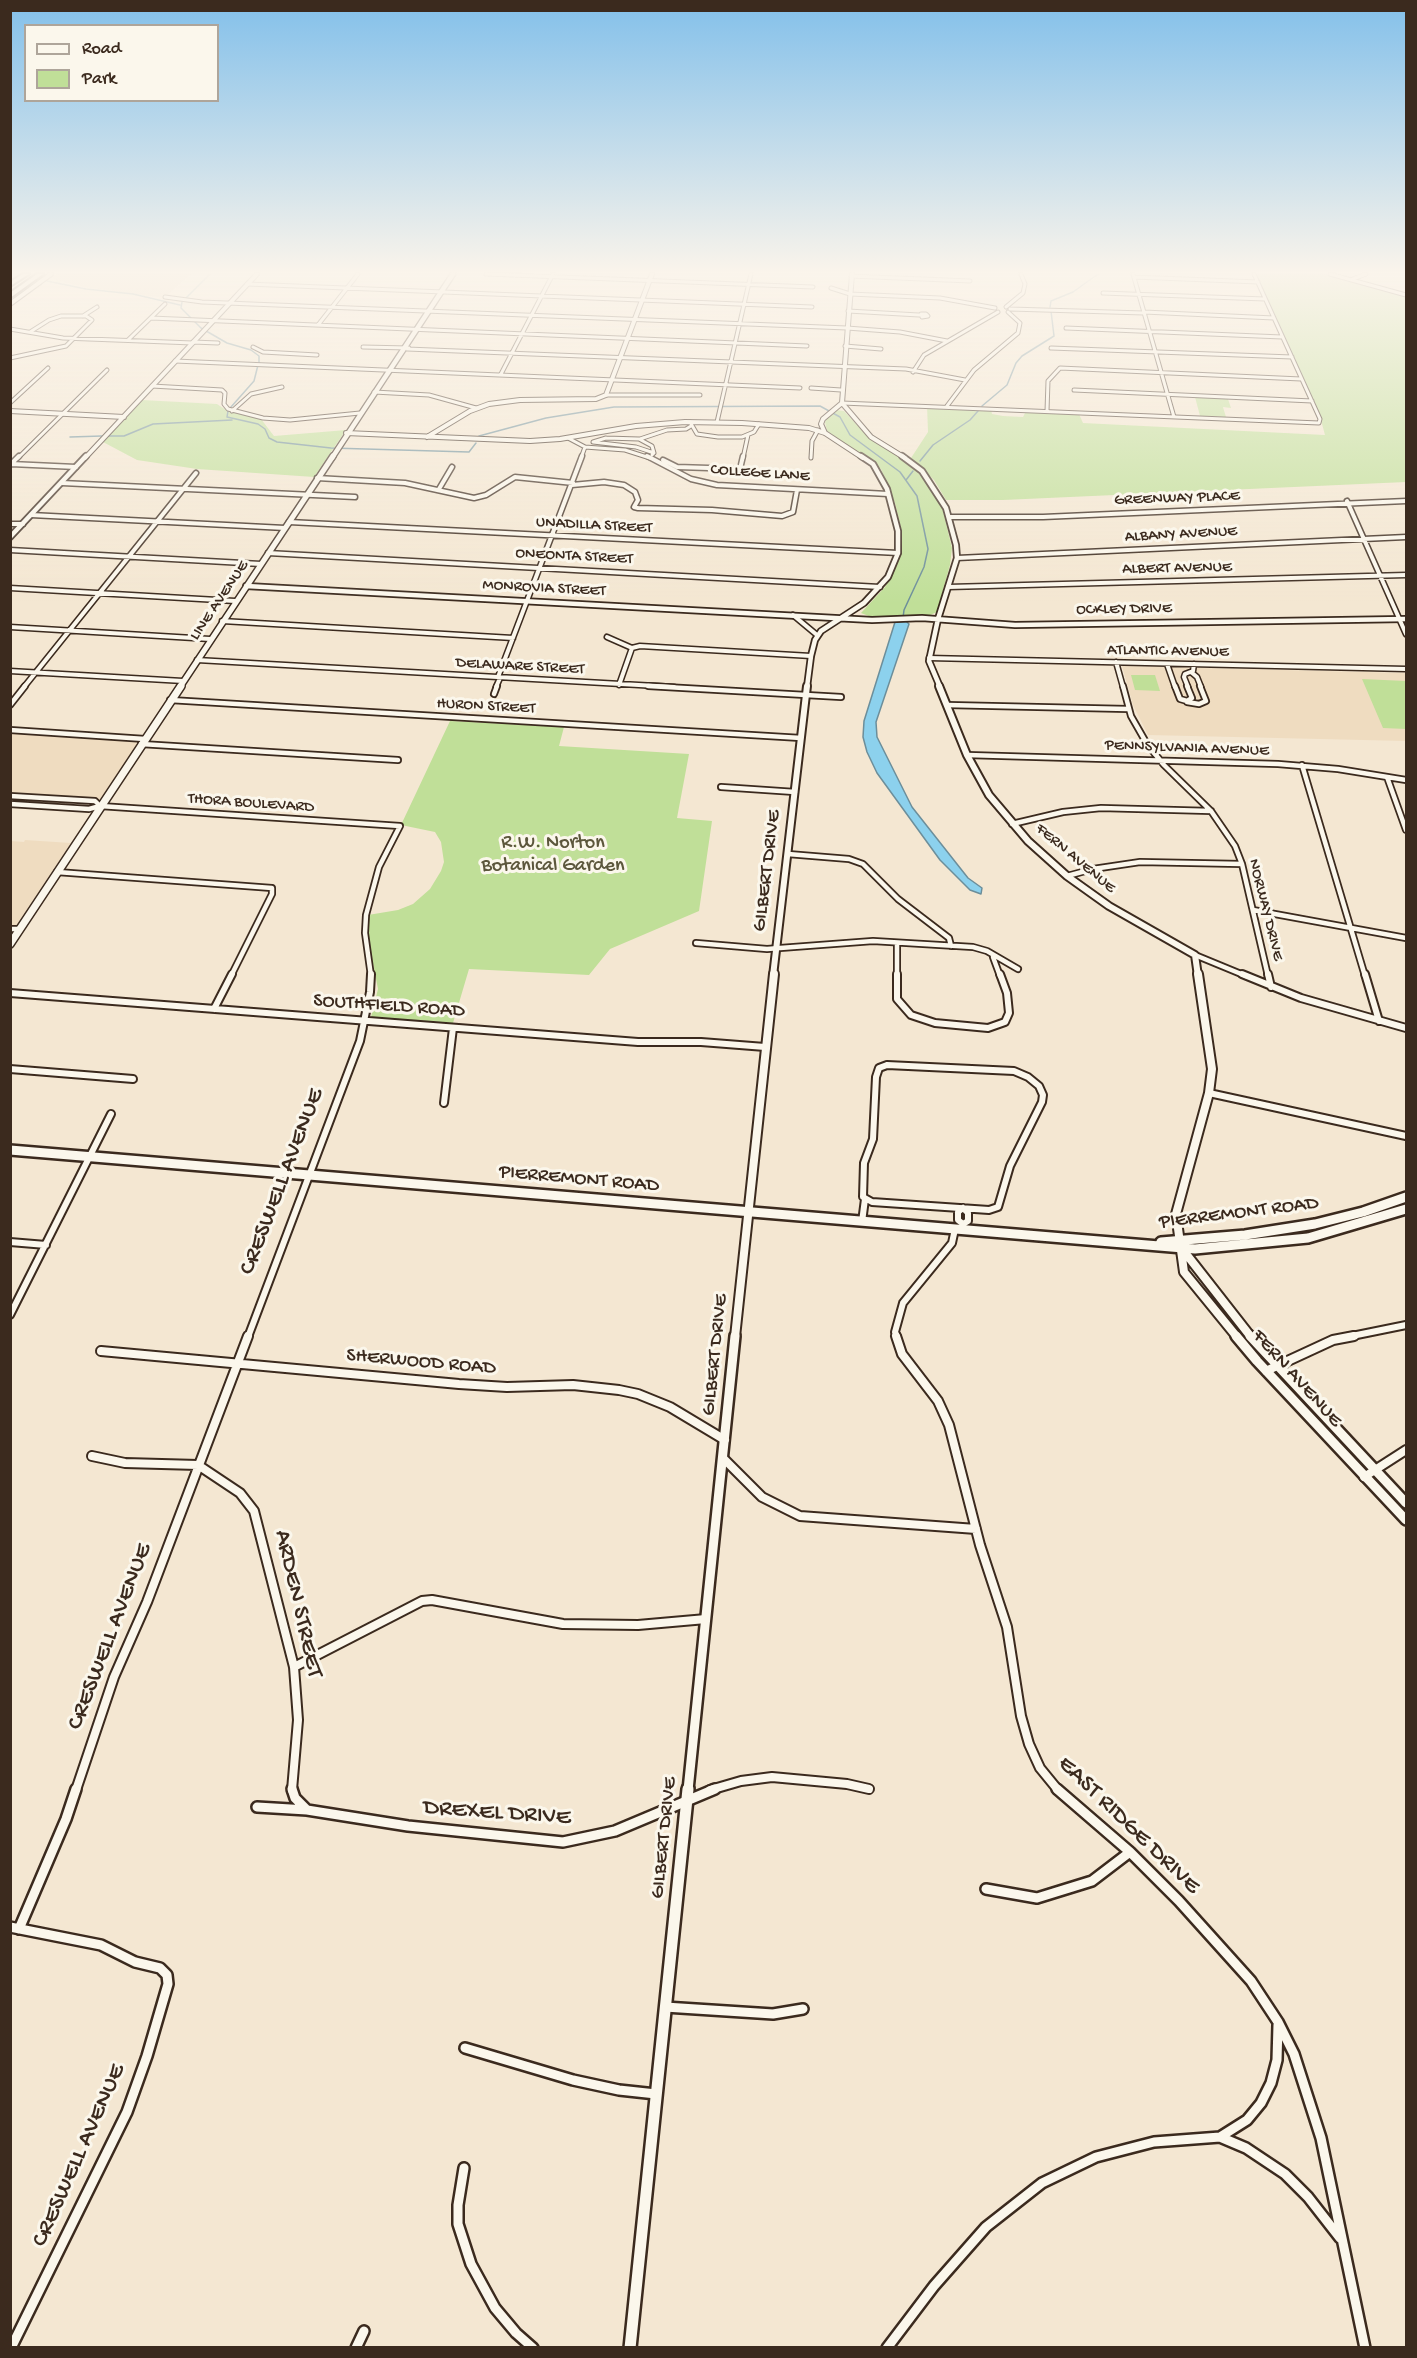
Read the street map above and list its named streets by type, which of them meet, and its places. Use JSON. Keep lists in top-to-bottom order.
{
  "streets": {
    "main road": ["LINE AVENUE", "PIERREMONT ROAD"],
    "street": [
      "COLLEGE LANE",
      "GREENWAY PLACE",
      "UNADILLA STREET",
      "ALBANY AVENUE",
      "ONEONTA STREET",
      "ALBERT AVENUE",
      "MONROVIA STREET",
      "OCKLEY DRIVE",
      "ATLANTIC AVENUE",
      "DELAWARE STREET",
      "HURON STREET",
      "PENNSYLVANIA AVENUE",
      "THORA BOULEVARD",
      "FERN AVENUE",
      "GILBERT DRIVE",
      "NORWAY DRIVE",
      "SOUTHFIELD ROAD",
      "CRESWELL AVENUE",
      "SHERWOOD ROAD",
      "ARDEN STREET",
      "DREXEL DRIVE",
      "EAST RIDGE DRIVE"
    ]
  },
  "crossings": [
    ["UNADILLA STREET", "LINE AVENUE"],
    ["ONEONTA STREET", "LINE AVENUE"],
    ["MONROVIA STREET", "LINE AVENUE"],
    ["MONROVIA STREET", "OCKLEY DRIVE"],
    ["LINE AVENUE", "DELAWARE STREET"],
    ["LINE AVENUE", "HURON STREET"],
    ["LINE AVENUE", "THORA BOULEVARD"],
    ["ATLANTIC AVENUE", "FERN AVENUE"],
    ["ATLANTIC AVENUE", "NORWAY DRIVE"],
    ["DELAWARE STREET", "GILBERT DRIVE"],
    ["HURON STREET", "GILBERT DRIVE"],
    ["PENNSYLVANIA AVENUE", "FERN AVENUE"],
    ["PENNSYLVANIA AVENUE", "NORWAY DRIVE"],
    ["THORA BOULEVARD", "CRESWELL AVENUE"],
    ["FERN AVENUE", "PIERREMONT ROAD"],
    ["GILBERT DRIVE", "SOUTHFIELD ROAD"],
    ["GILBERT DRIVE", "PIERREMONT ROAD"],
    ["GILBERT DRIVE", "SHERWOOD ROAD"],
    ["GILBERT DRIVE", "DREXEL DRIVE"],
    ["SOUTHFIELD ROAD", "CRESWELL AVENUE"],
    ["PIERREMONT ROAD", "CRESWELL AVENUE"],
    ["PIERREMONT ROAD", "EAST RIDGE DRIVE"],
    ["CRESWELL AVENUE", "SHERWOOD ROAD"],
    ["CRESWELL AVENUE", "ARDEN STREET"],
    ["ARDEN STREET", "DREXEL DRIVE"]
  ],
  "parks": ["R.W. Norton Botanical Garden"],
  "legend": ["Road", "Park"]
}
